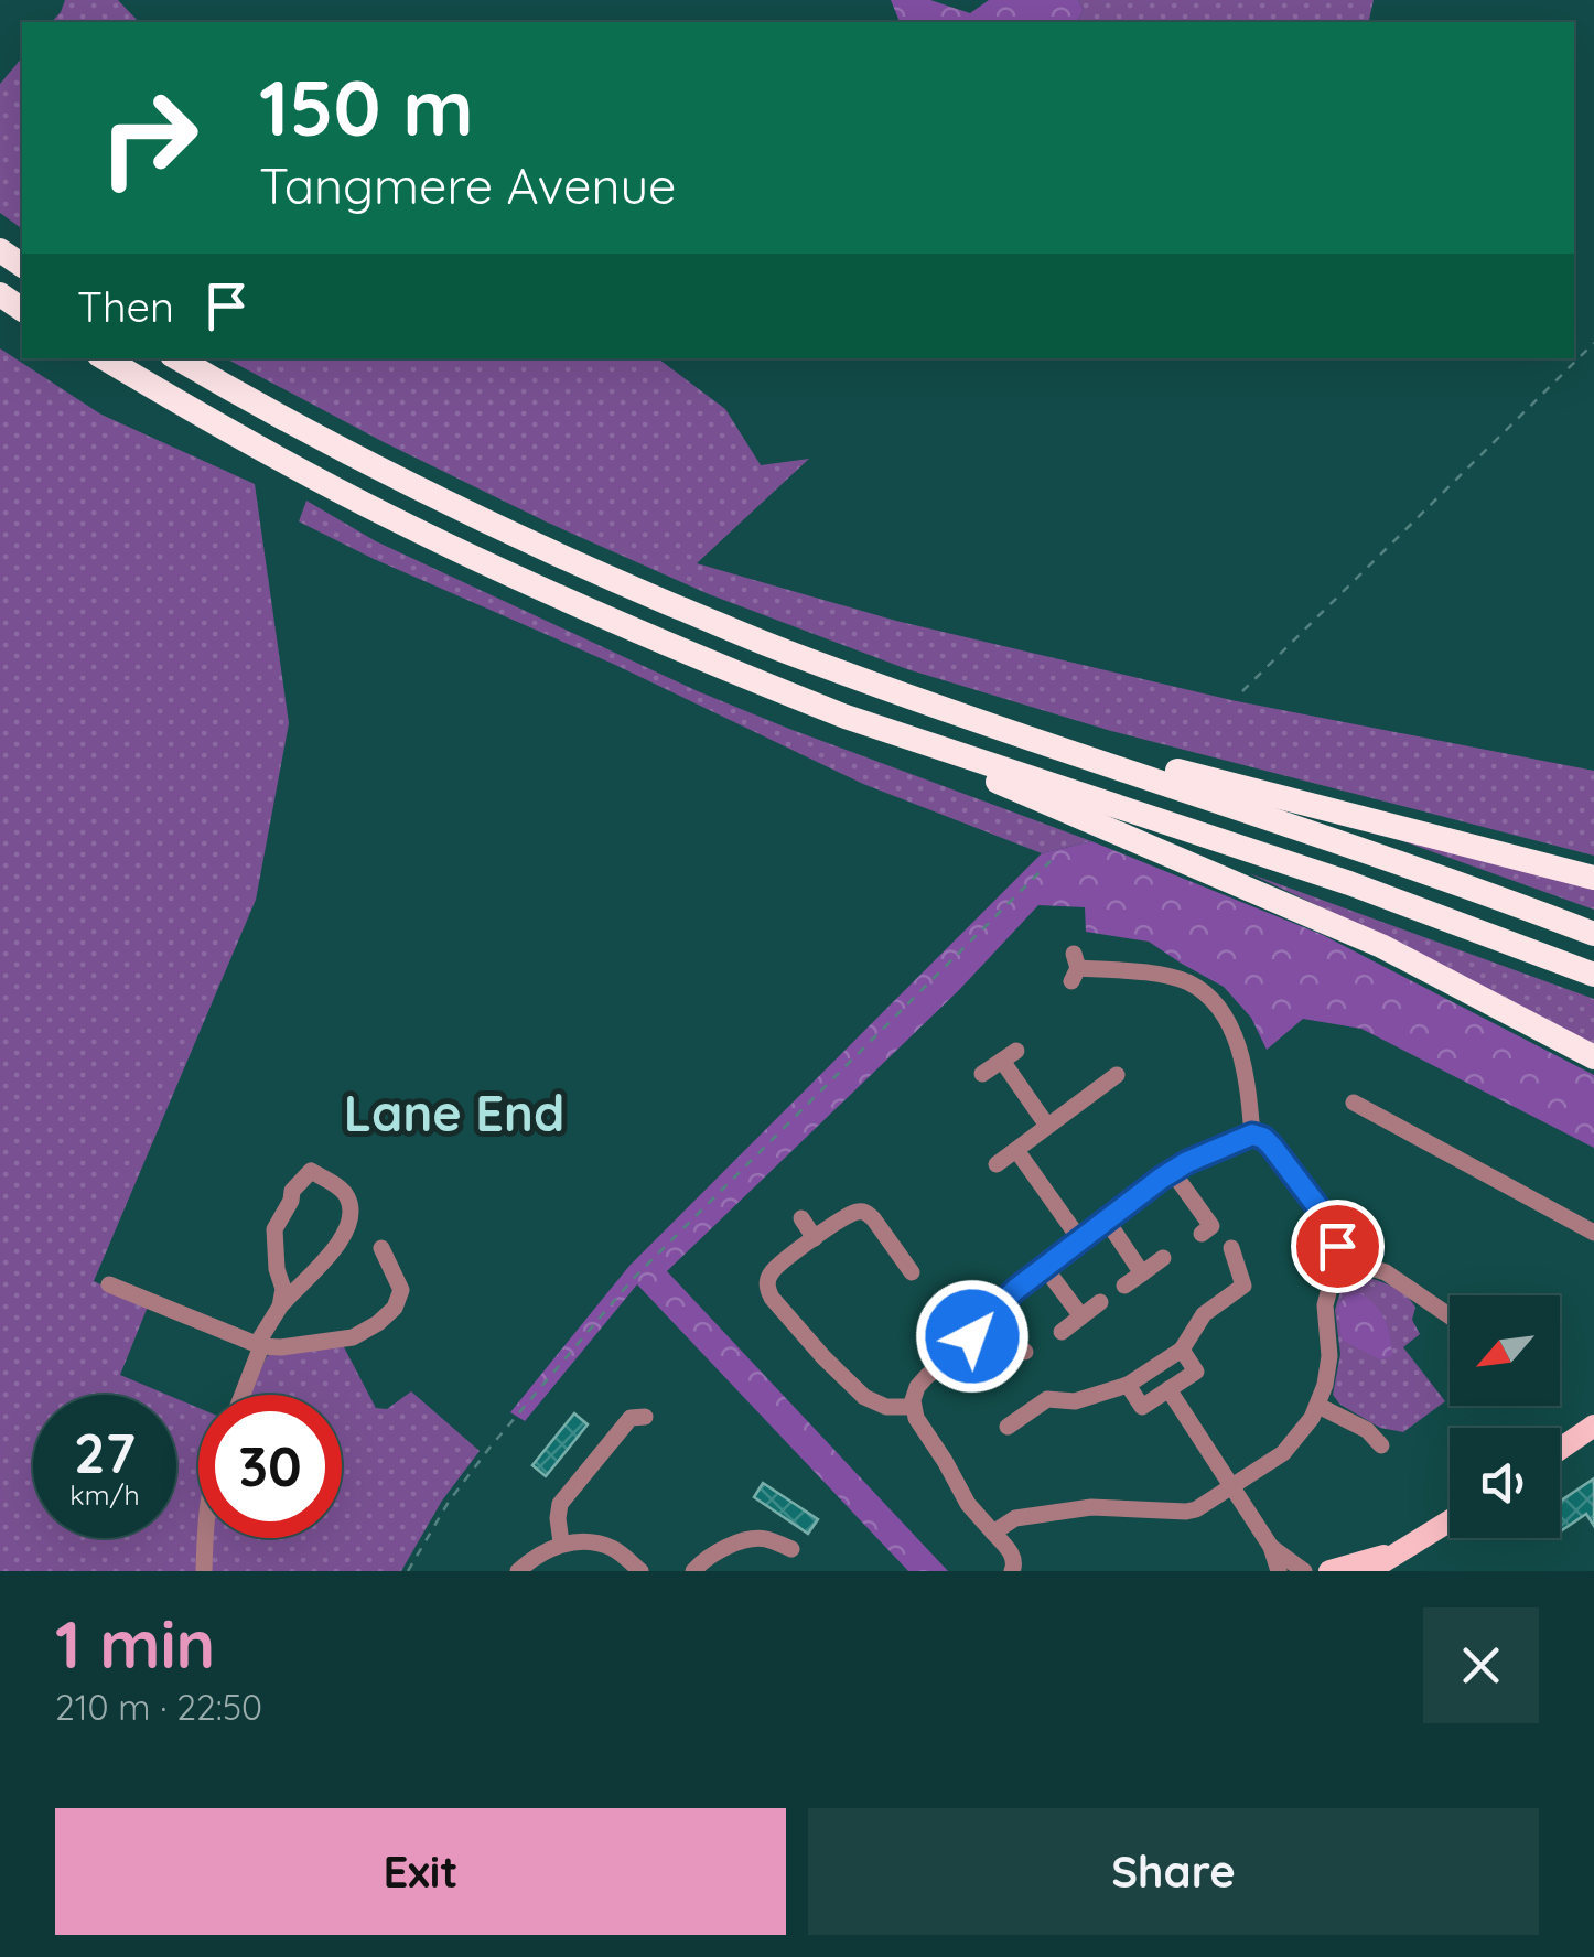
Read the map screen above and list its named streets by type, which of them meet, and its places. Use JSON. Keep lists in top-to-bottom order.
{
  "districts": ["Lane End"],
  "north": "bottom left",
  "page": {
    "turn": ["150 m", "Tangmere Avenue"],
    "then": "Then",
    "speed": "27 km/h",
    "limit": "30",
    "heading": ["1 min", "210 m · 22:50"],
    "buttons": ["Exit", "Share"]
  }
}
